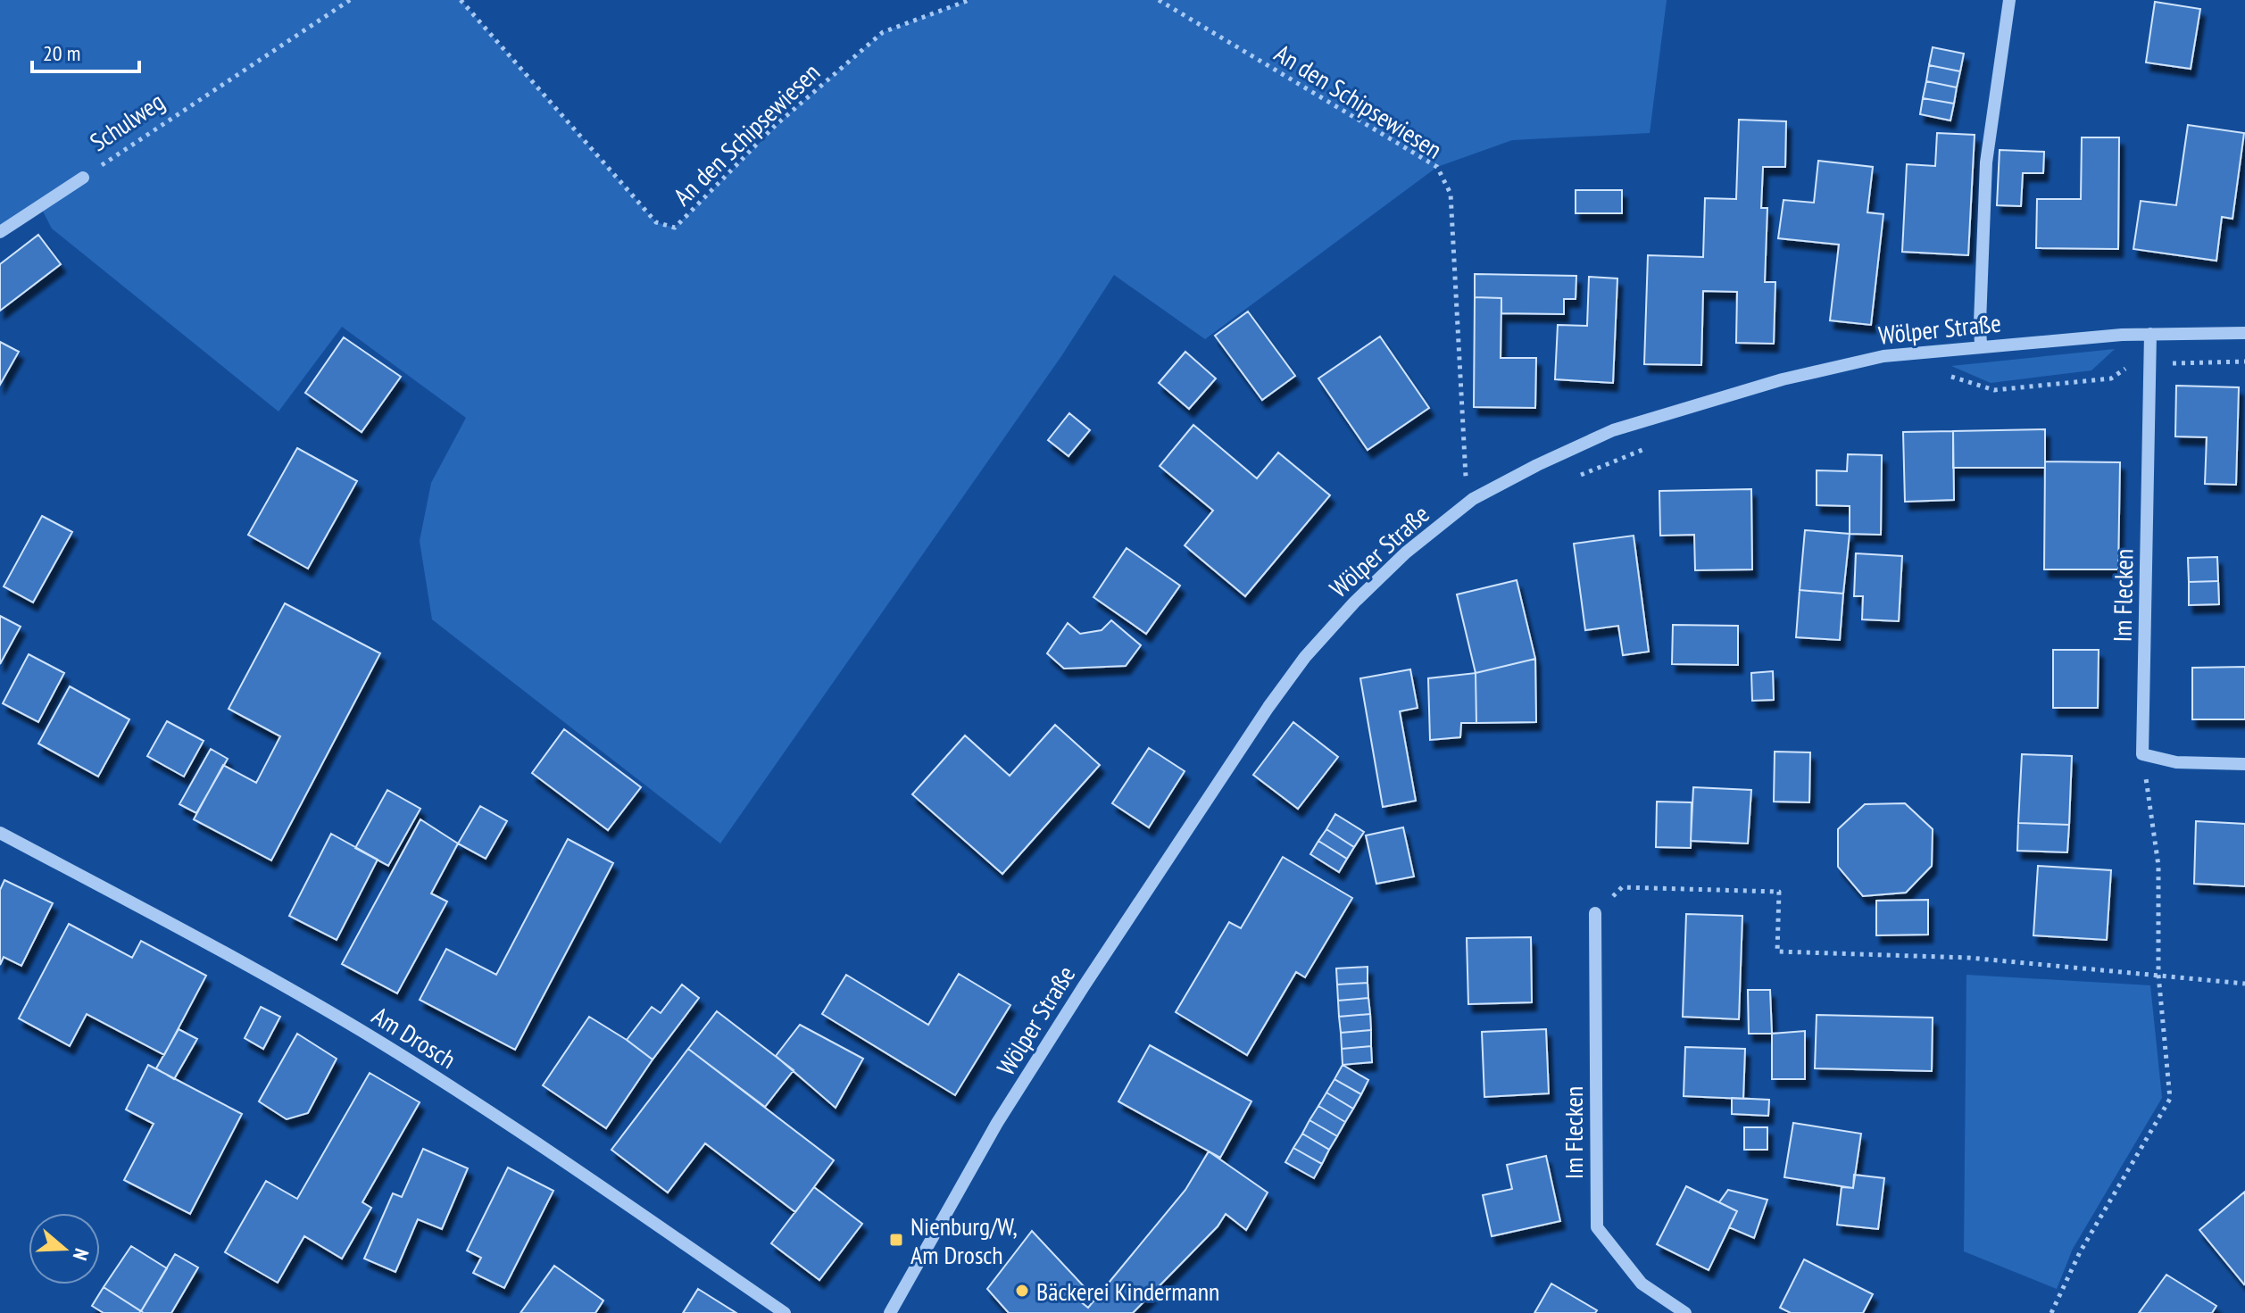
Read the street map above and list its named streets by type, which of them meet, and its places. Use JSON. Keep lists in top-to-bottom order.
{
  "streets": {
    "street": [
      "Schulweg",
      "Wölper Straße",
      "Im Flecken",
      "Am Drosch"
    ],
    "path": ["An den Schipsewiesen"]
  },
  "crossings": [
    ["Wölper Straße", "Im Flecken"]
  ],
  "places": {
    "transit": ["Nienburg/W, Am Drosch"],
    "other": ["Bäckerei Kindermann"]
  },
  "scale_bar": "20 m",
  "north": "right"
}
